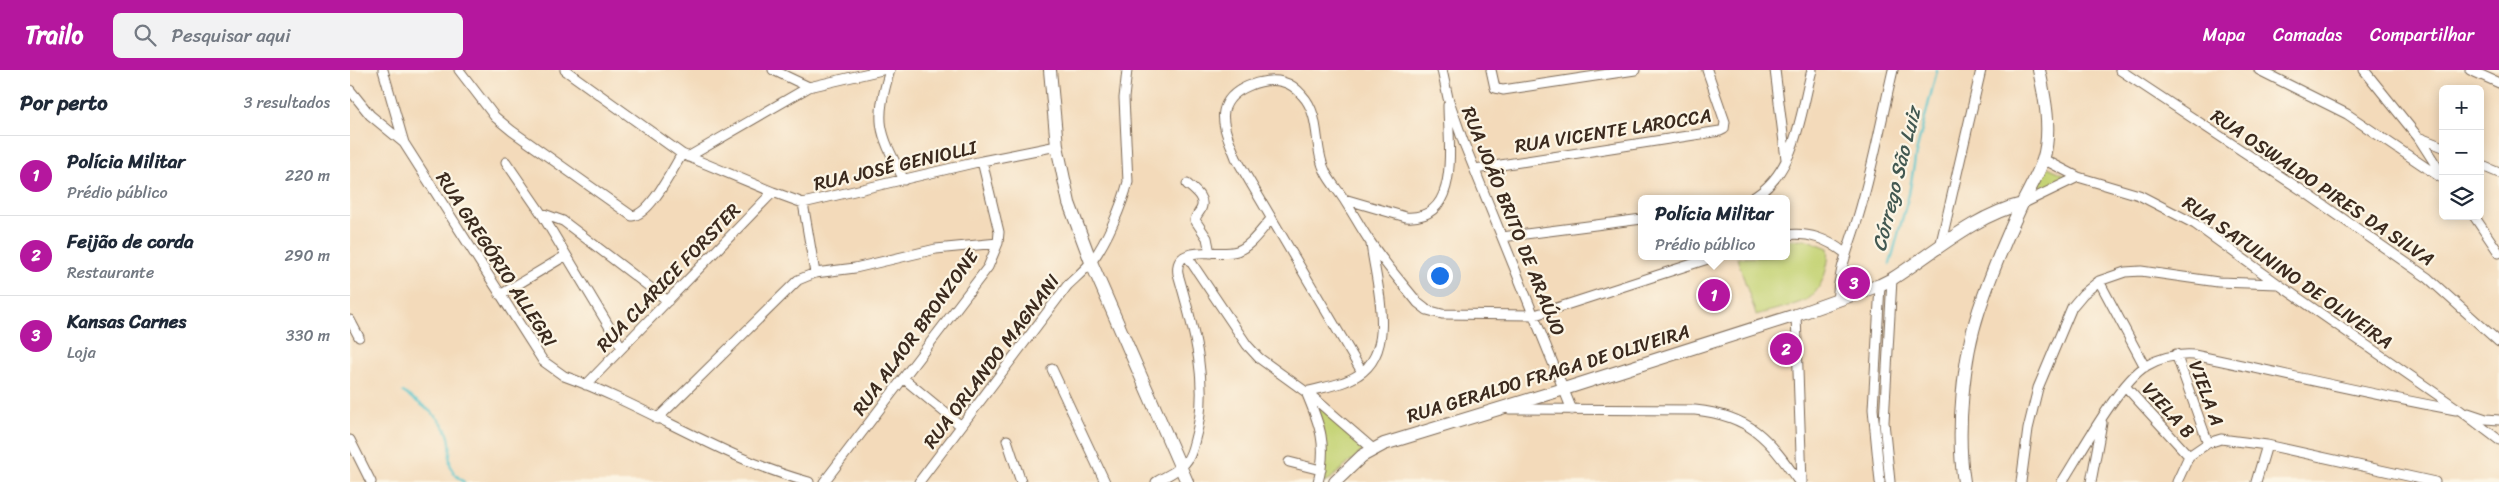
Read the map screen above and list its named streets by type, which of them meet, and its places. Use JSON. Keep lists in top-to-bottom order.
{
  "streets": {
    "main road": ["RUA GERALDO FRAGA DE OLIVEIRA"],
    "street": [
      "RUA VICENTE LAROCCA",
      "RUA JOSÉ GENIOLLI",
      "RUA OSWALDO PIRES DA SILVA",
      "RUA JOÃO BRITO DE ARAÚJO",
      "RUA GREGÓRIO ALLEGRI",
      "RUA SATULNINO DE OLIVEIRA",
      "RUA CLARICE FORSTER",
      "RUA ALAOR BRONZONE",
      "RUA ORLANDO MAGNANI",
      "VIELA A",
      "VIELA B"
    ]
  },
  "crossings": [
    ["RUA VICENTE LAROCCA", "RUA JOÃO BRITO DE ARAÚJO"],
    ["RUA JOSÉ GENIOLLI", "RUA CLARICE FORSTER"],
    ["RUA JOSÉ GENIOLLI", "RUA ALAOR BRONZONE"],
    ["RUA JOÃO BRITO DE ARAÚJO", "RUA GERALDO FRAGA DE OLIVEIRA"],
    ["RUA GREGÓRIO ALLEGRI", "RUA CLARICE FORSTER"],
    ["RUA SATULNINO DE OLIVEIRA", "RUA GERALDO FRAGA DE OLIVEIRA"]
  ],
  "water": ["Córrego São Luiz"],
  "page": {
    "header": "Trailo",
    "search": "Pesquisar aqui",
    "nav": ["Mapa", "Camadas", "Compartilhar"],
    "heading": ["Por perto", "3 resultados"],
    "map_buttons": ["+", "−"],
    "list": [
      {
        "mark": "1",
        "name": "Polícia Militar",
        "note": "Prédio público",
        "value": "220 m"
      },
      {
        "mark": "2",
        "name": "Feijão de corda",
        "note": "Restaurante",
        "value": "290 m"
      },
      {
        "mark": "3",
        "name": "Kansas Carnes",
        "note": "Loja",
        "value": "330 m"
      }
    ],
    "popup": ["Polícia Militar", "Prédio público"],
    "pins": ["3", "1", "2"]
  }
}
